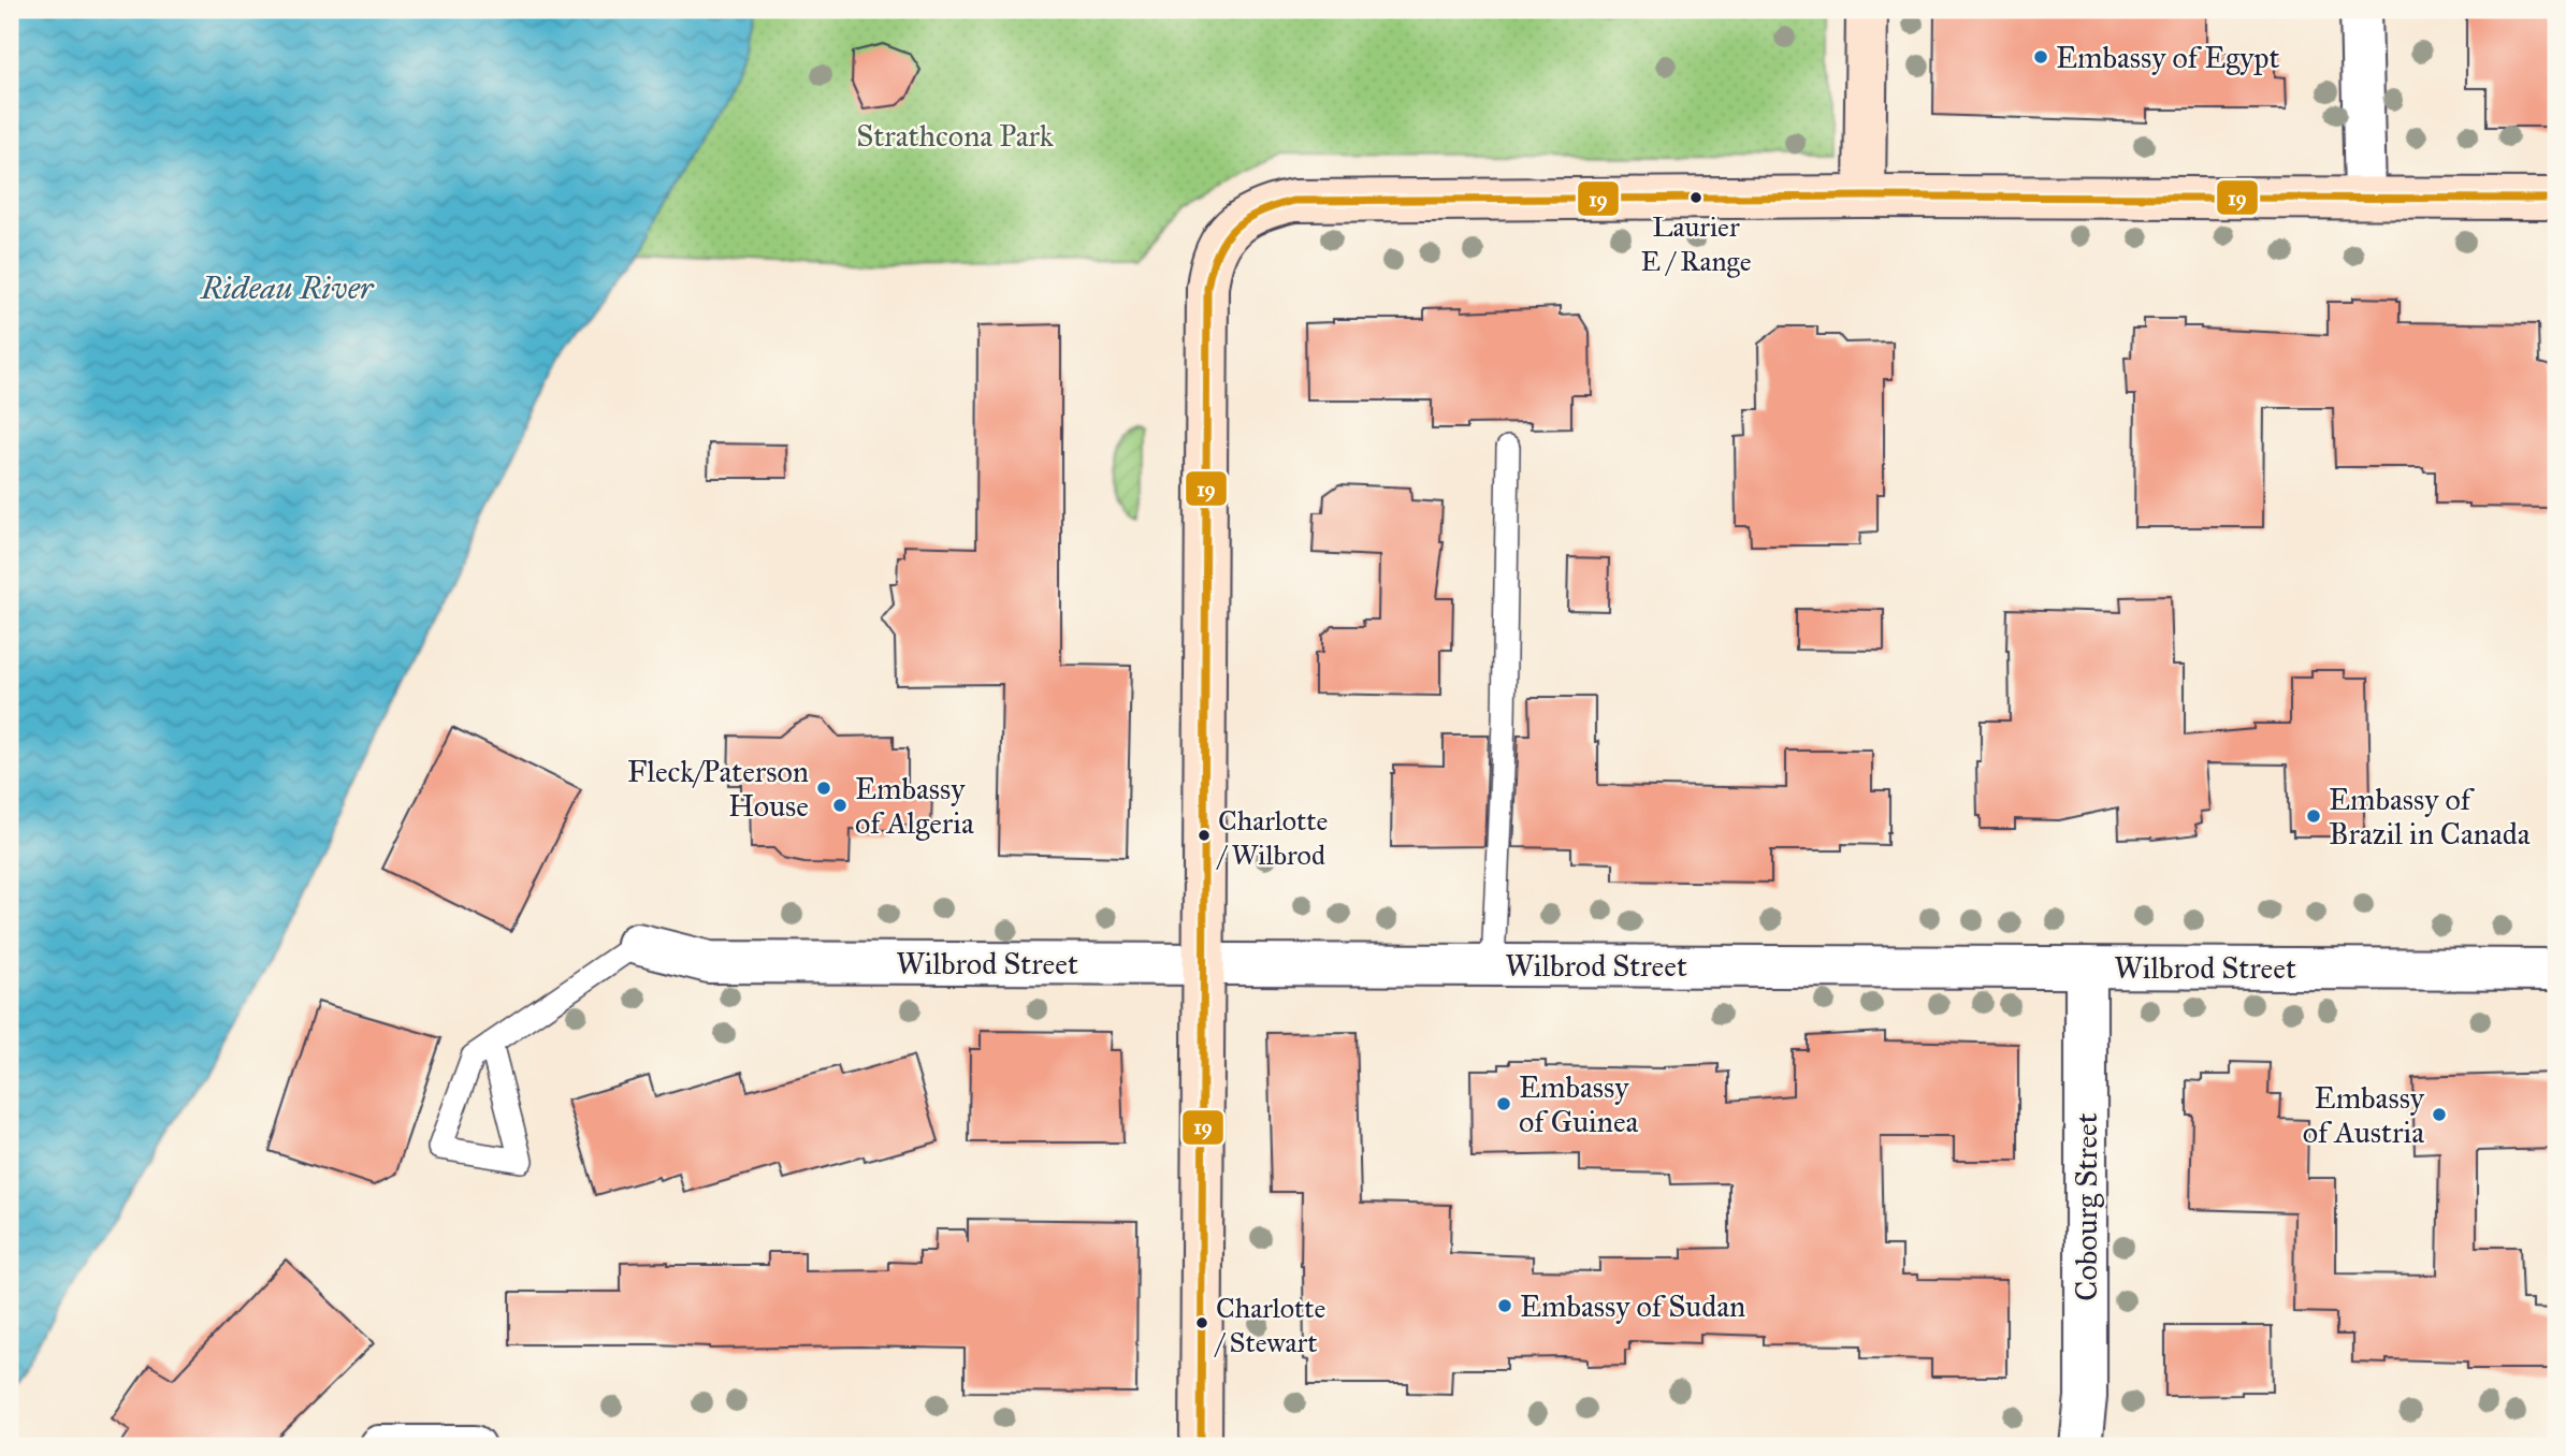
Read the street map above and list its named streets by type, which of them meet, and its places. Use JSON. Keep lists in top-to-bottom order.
{
  "streets": {
    "street": ["Wilbrod Street", "Cobourg Street"]
  },
  "crossings": [
    ["Wilbrod Street", "Cobourg Street"]
  ],
  "water": ["Rideau River"],
  "parks": ["Strathcona Park"],
  "places": [
    "Embassy of Egypt",
    "Laurier E / Range",
    "Fleck/Paterson House",
    "Embassy of Algeria",
    "Embassy of Brazil in Canada",
    "Charlotte / Wilbrod",
    "Embassy of Guinea",
    "Embassy of Austria",
    "Embassy of Sudan",
    "Charlotte / Stewart"
  ],
  "lines": ["transit line 19"]
}
